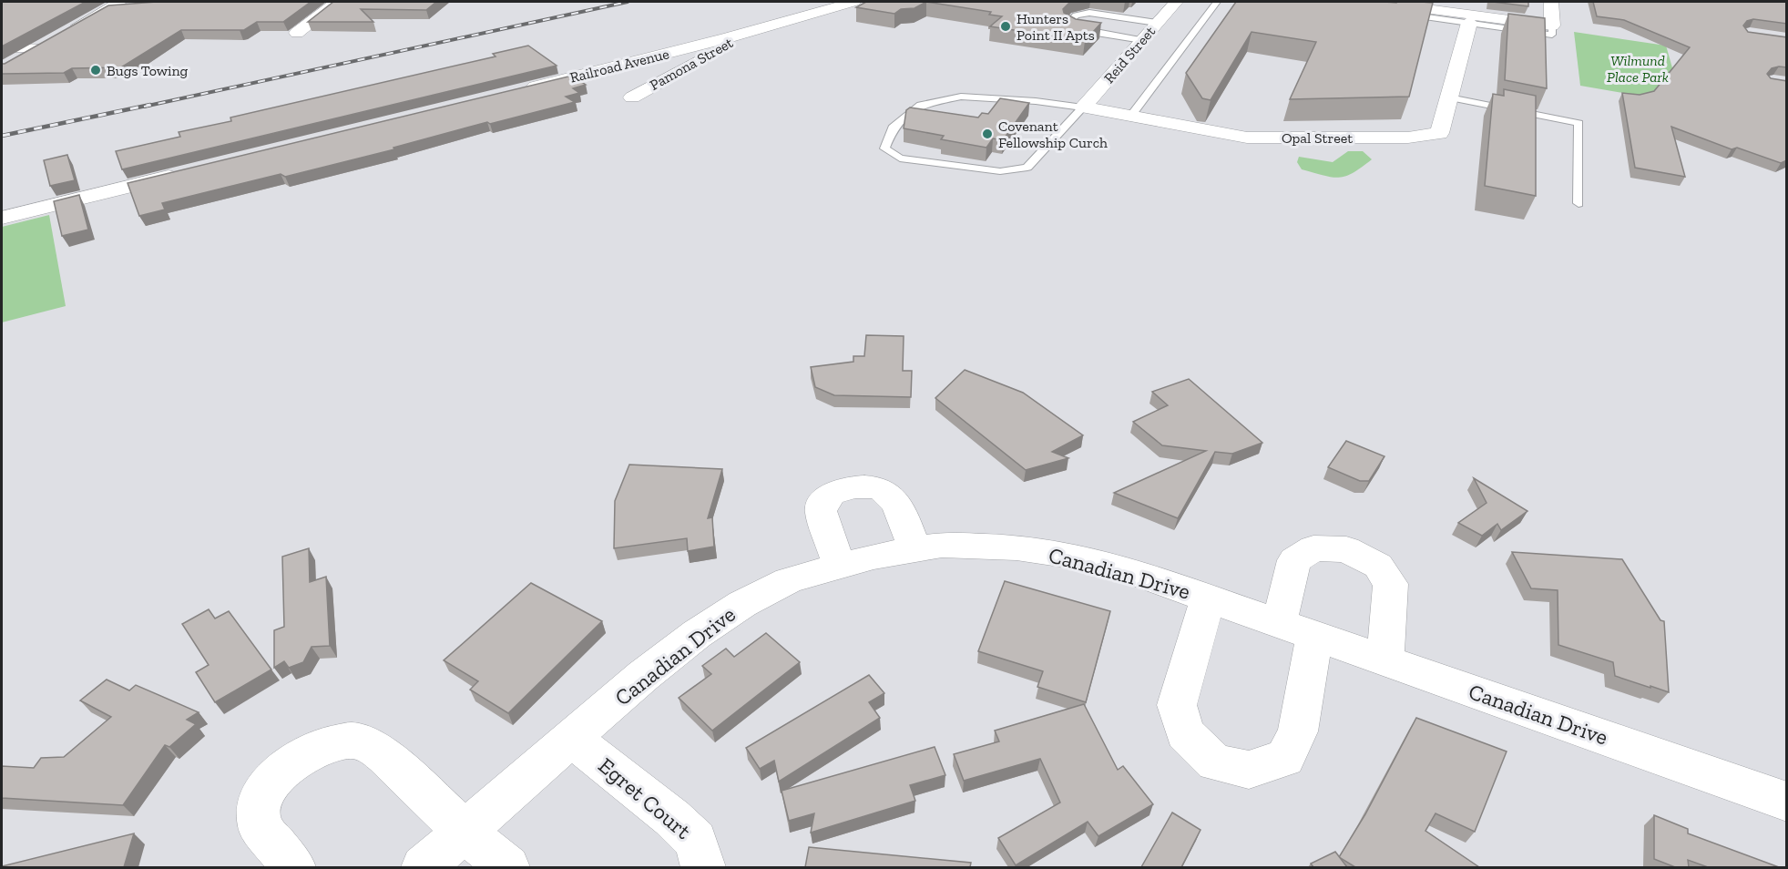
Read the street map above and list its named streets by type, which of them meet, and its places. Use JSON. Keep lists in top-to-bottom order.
{
  "streets": {
    "street": [
      "Reid Street",
      "Pamona Street",
      "Railroad Avenue",
      "Opal Street",
      "Canadian Drive",
      "Egret Court"
    ]
  },
  "crossings": [
    ["Reid Street", "Opal Street"],
    ["Pamona Street", "Railroad Avenue"],
    ["Canadian Drive", "Egret Court"]
  ],
  "parks": ["Wilmund Place Park"],
  "places": ["Hunters Point II Apts", "Bugs Towing", "Covenant Fellowship Curch"]
}
